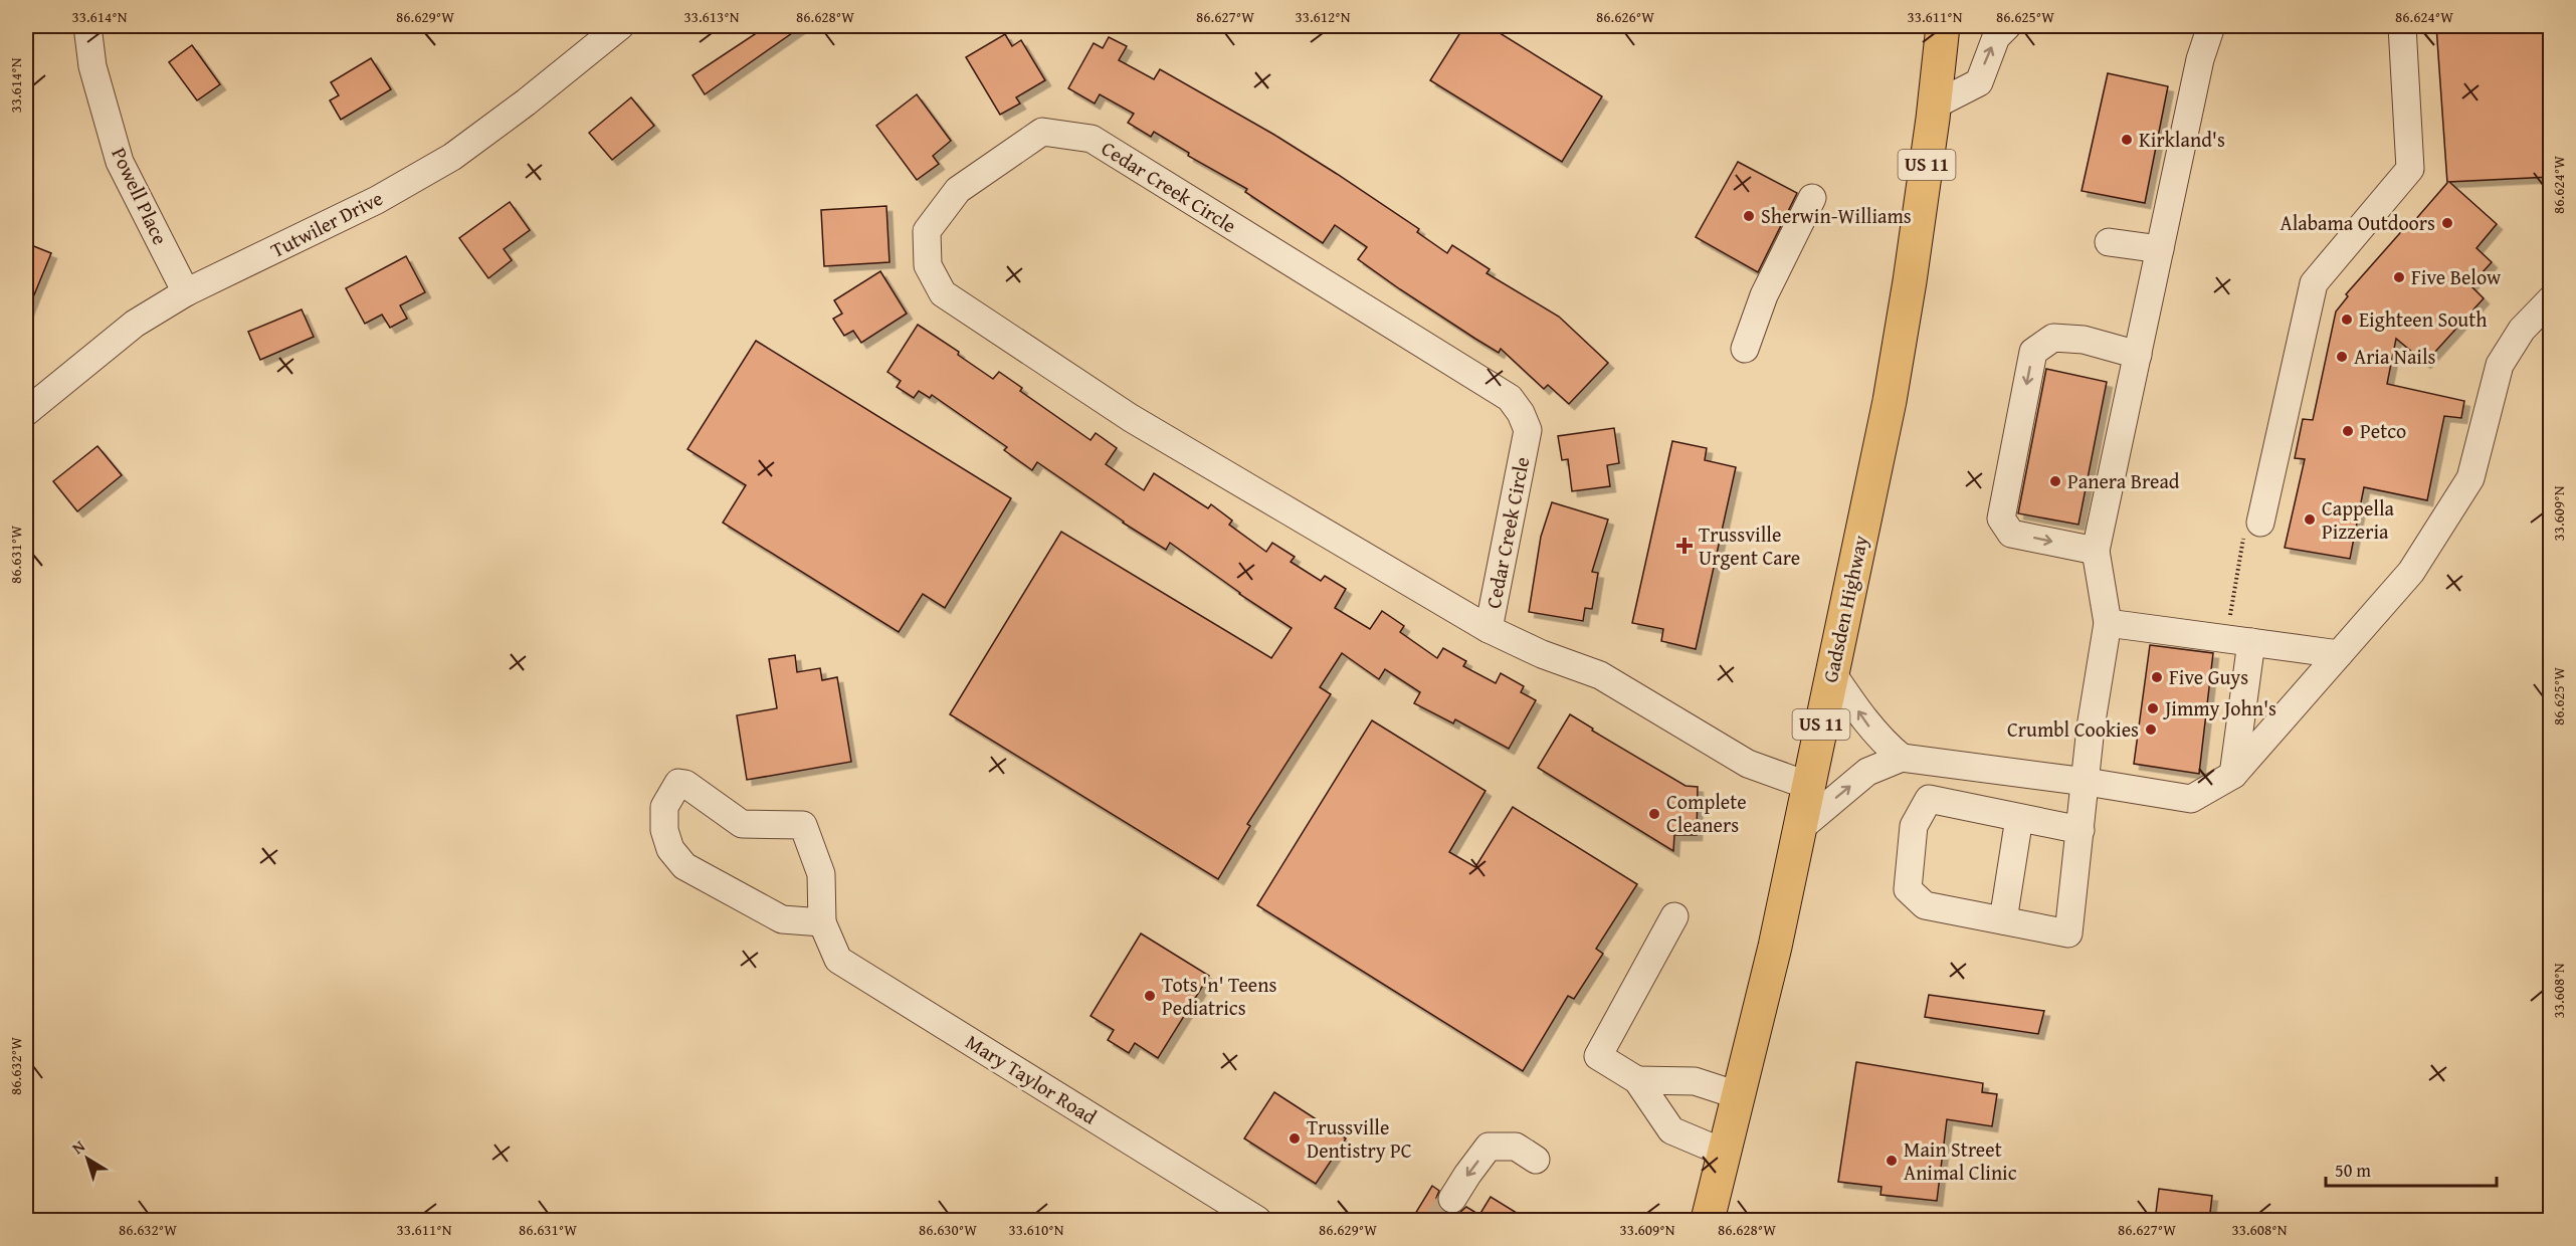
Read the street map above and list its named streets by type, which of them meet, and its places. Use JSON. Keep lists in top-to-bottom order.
{
  "streets": {
    "main road": ["US 11", "Gadsden Highway"],
    "street": [
      "Cedar Creek Circle",
      "Powell Place",
      "Tutwiler Drive",
      "Mary Taylor Road"
    ]
  },
  "crossings": [
    ["Cedar Creek Circle", "Gadsden Highway"],
    ["Powell Place", "Tutwiler Drive"]
  ],
  "places": {
    "other": [
      "Kirkland's",
      "Sherwin-Williams",
      "Alabama Outdoors",
      "Five Below",
      "Eighteen South",
      "Aria Nails",
      "Petco",
      "Panera Bread",
      "Cappella Pizzeria",
      "Five Guys",
      "Jimmy John's",
      "Crumbl Cookies",
      "Complete Cleaners",
      "Tots 'n' Teens Pediatrics",
      "Trussville Dentistry PC",
      "Main Street Animal Clinic"
    ],
    "health": ["Trussville Urgent Care"]
  },
  "scale_bar": "50 m",
  "north": "top left",
  "coordinates": [
    "33.614°N",
    "86.629°W",
    "33.613°N",
    "86.628°W",
    "86.627°W",
    "33.612°N",
    "86.626°W",
    "33.611°N",
    "86.625°W",
    "86.624°W",
    "33.609°N",
    "86.631°W",
    "33.608°N",
    "86.632°W",
    "86.630°W",
    "33.610°N"
  ]
}
